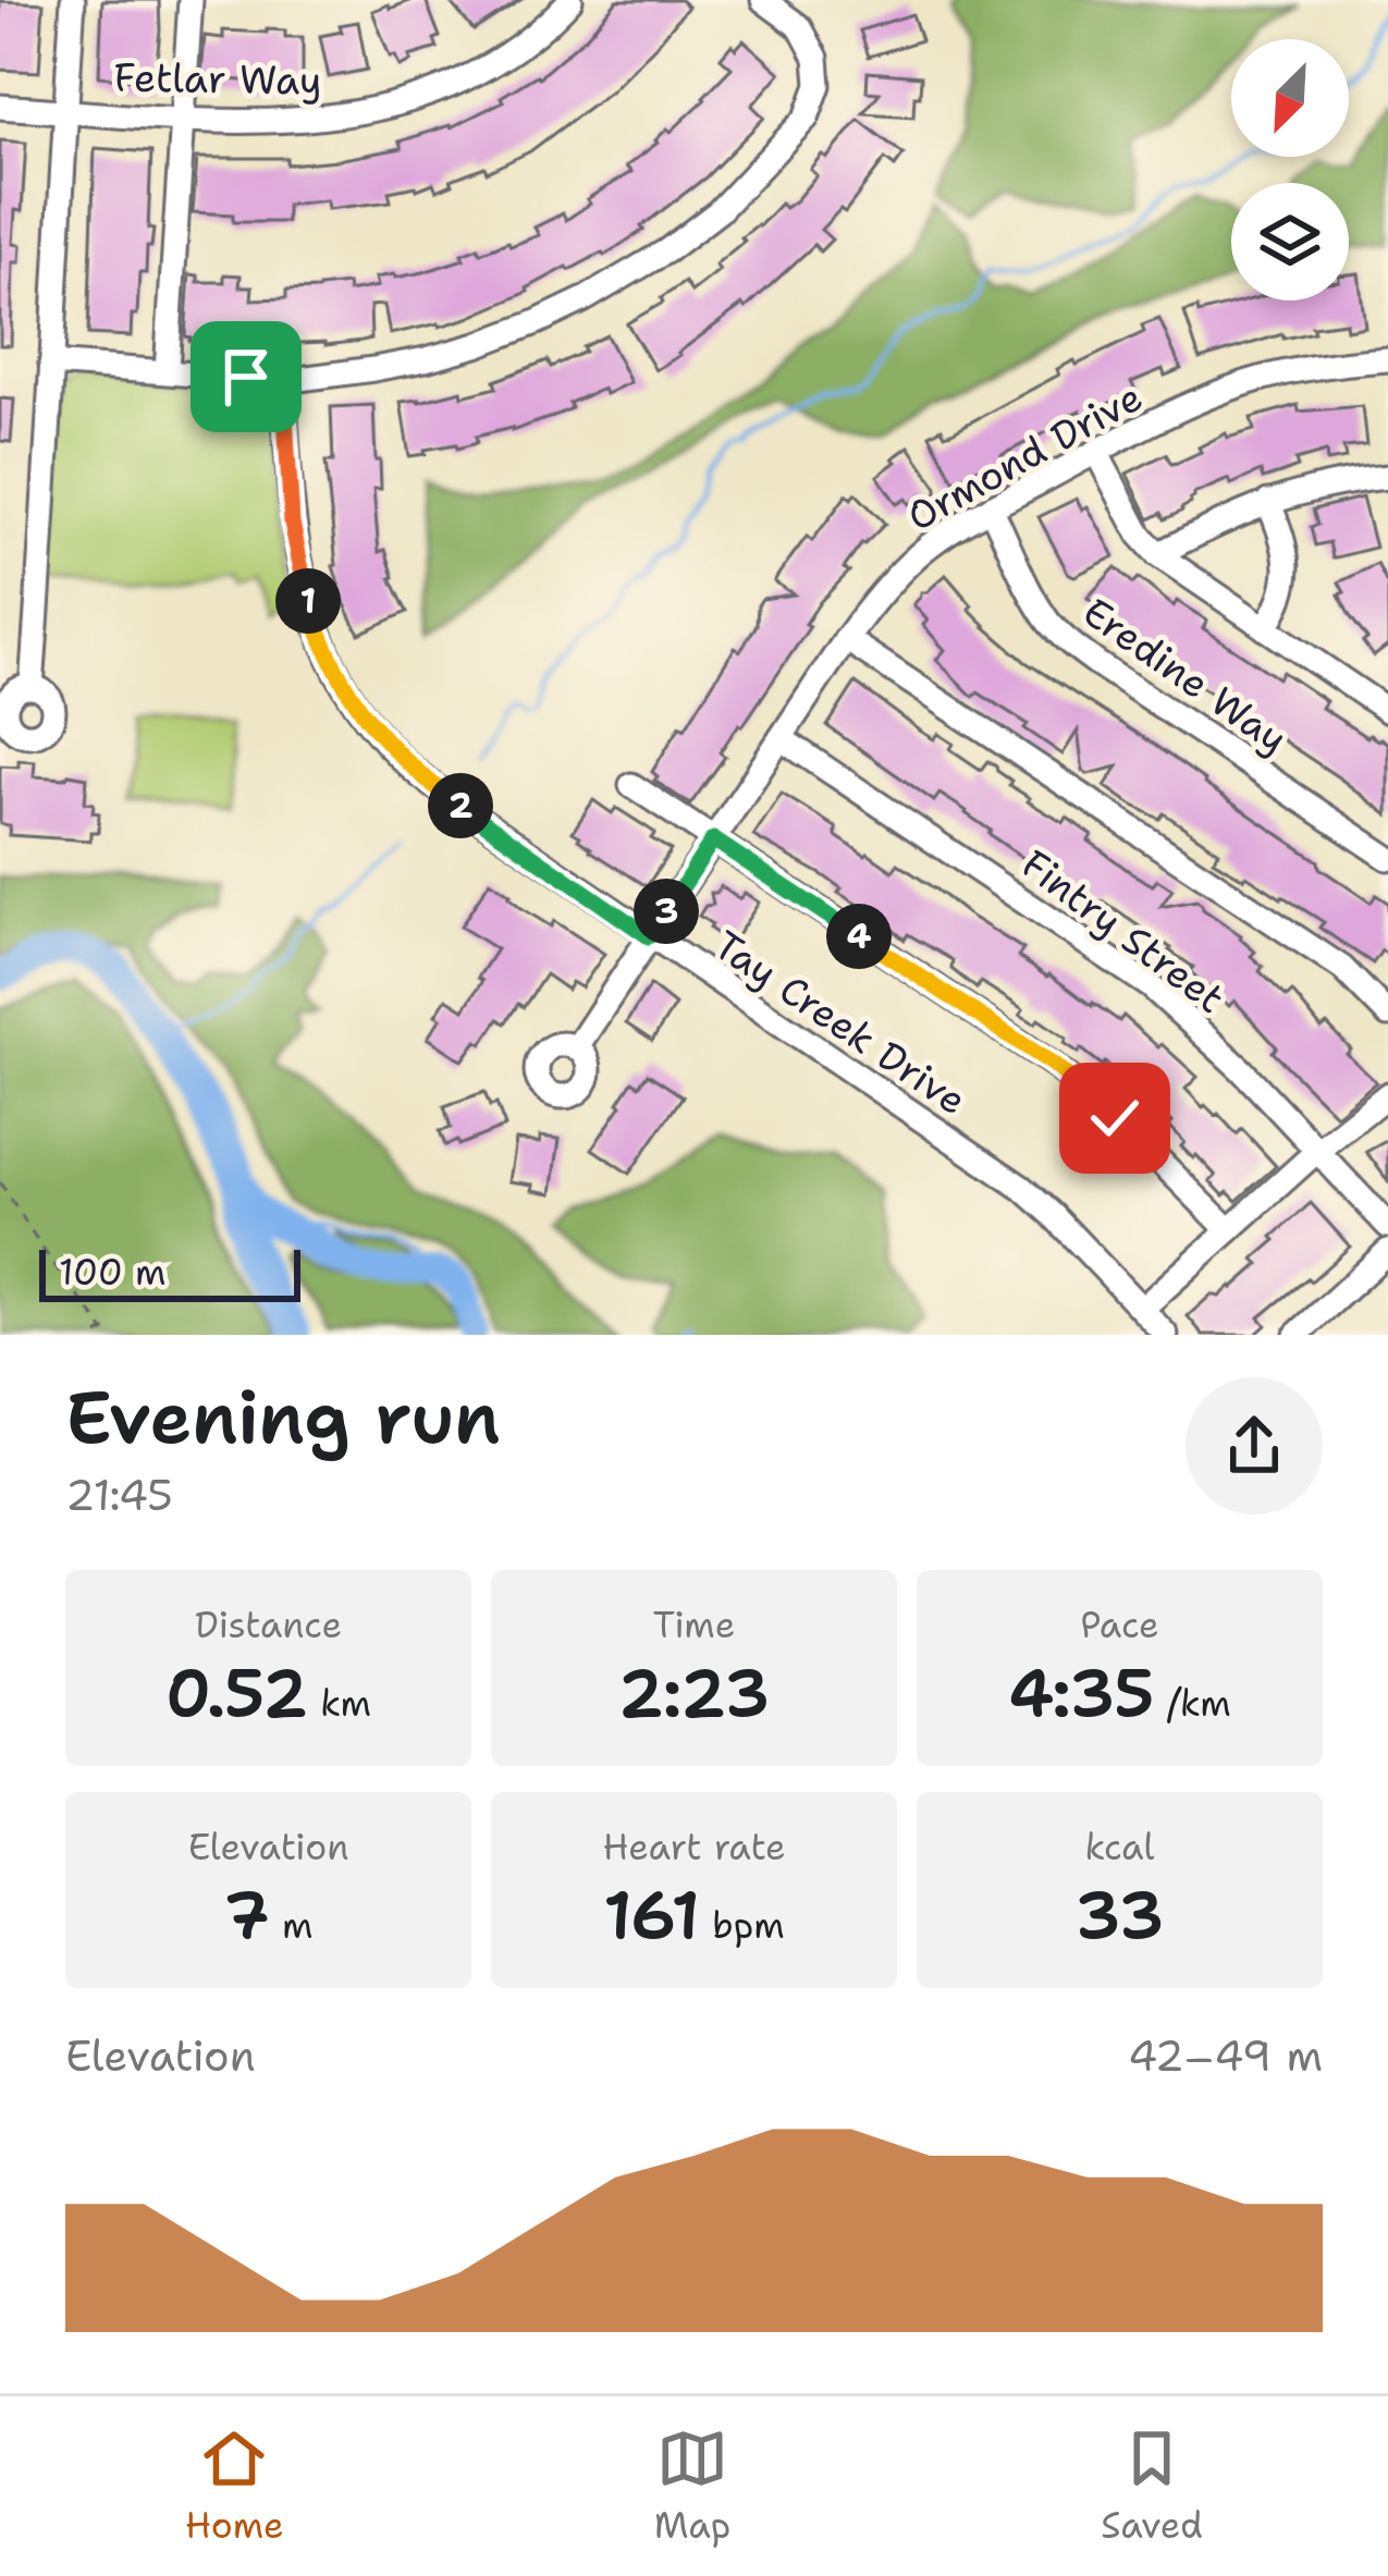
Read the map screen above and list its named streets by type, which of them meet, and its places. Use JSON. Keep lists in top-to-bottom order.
{
  "streets": {
    "street": [
      "Fetlar Way",
      "Ormond Drive",
      "Eredine Way",
      "Fintry Street",
      "Tay Creek Drive"
    ]
  },
  "crossings": [
    ["Ormond Drive", "Eredine Way"],
    ["Ormond Drive", "Fintry Street"],
    ["Ormond Drive", "Tay Creek Drive"]
  ],
  "scale_bar": "100 m",
  "north": "bottom left",
  "page": {
    "pins": [
      "1",
      "2",
      "3",
      "4"
    ],
    "scale": "100 m",
    "heading": ["Evening run", "21:45"],
    "stats": [
      ["Distance", "0.52 km"],
      ["Time", "2:23"],
      ["Pace", "4:35 /km"],
      ["Elevation", "7 m"],
      ["Heart rate", "161 bpm"],
      ["kcal", "33"]
    ],
    "chart": ["Elevation", "42–49 m"],
    "tabs": ["Home", "Map", "Saved"]
  }
}
